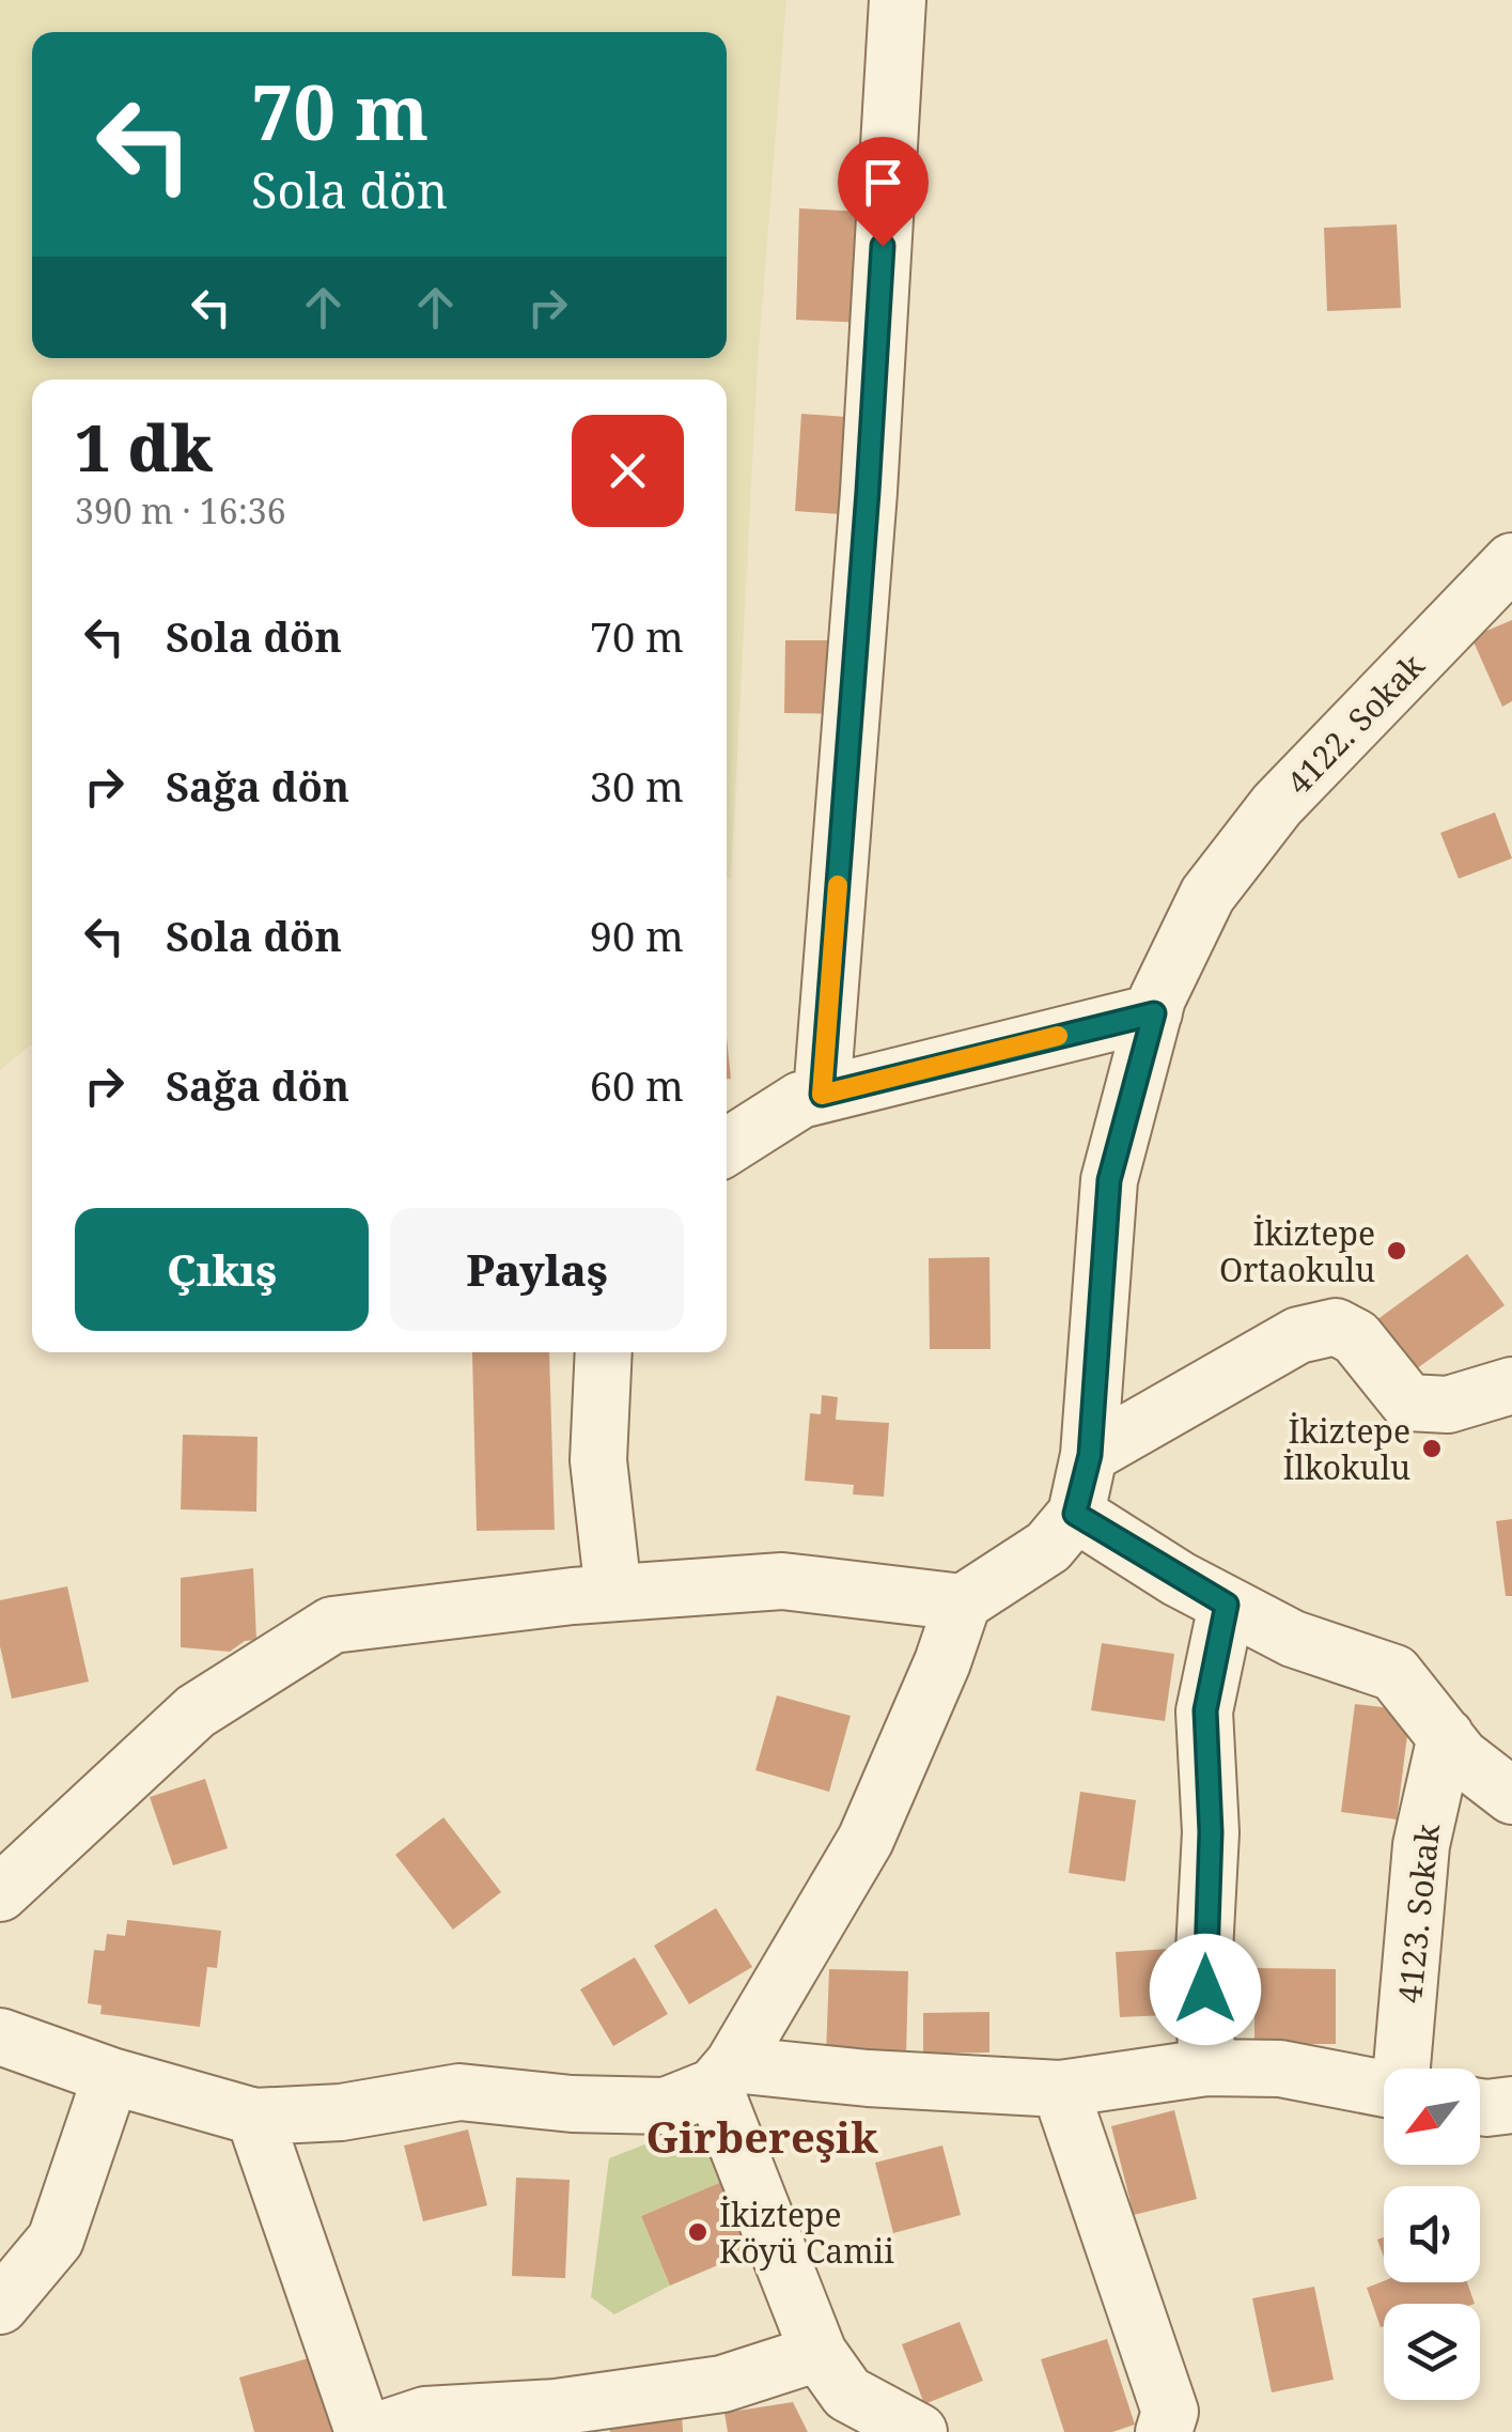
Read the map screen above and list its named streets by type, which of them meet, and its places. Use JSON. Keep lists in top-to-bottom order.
{
  "streets": {
    "street": ["4122. Sokak", "4123. Sokak"]
  },
  "districts": ["Girbereşik"],
  "places": ["İkiztepe Ortaokulu", "İkiztepe İlkokulu", "İkiztepe Köyü Camii"],
  "north": "bottom left",
  "page": {
    "turn": ["70 m", "Sola dön"],
    "heading": ["1 dk", "390 m · 16:36"],
    "list": [
      {
        "name": "Sola dön",
        "value": "70 m"
      },
      {
        "name": "Sağa dön",
        "value": "30 m"
      },
      {
        "name": "Sola dön",
        "value": "90 m"
      },
      {
        "name": "Sağa dön",
        "value": "60 m"
      }
    ],
    "buttons": ["Çıkış", "Paylaş"]
  }
}
